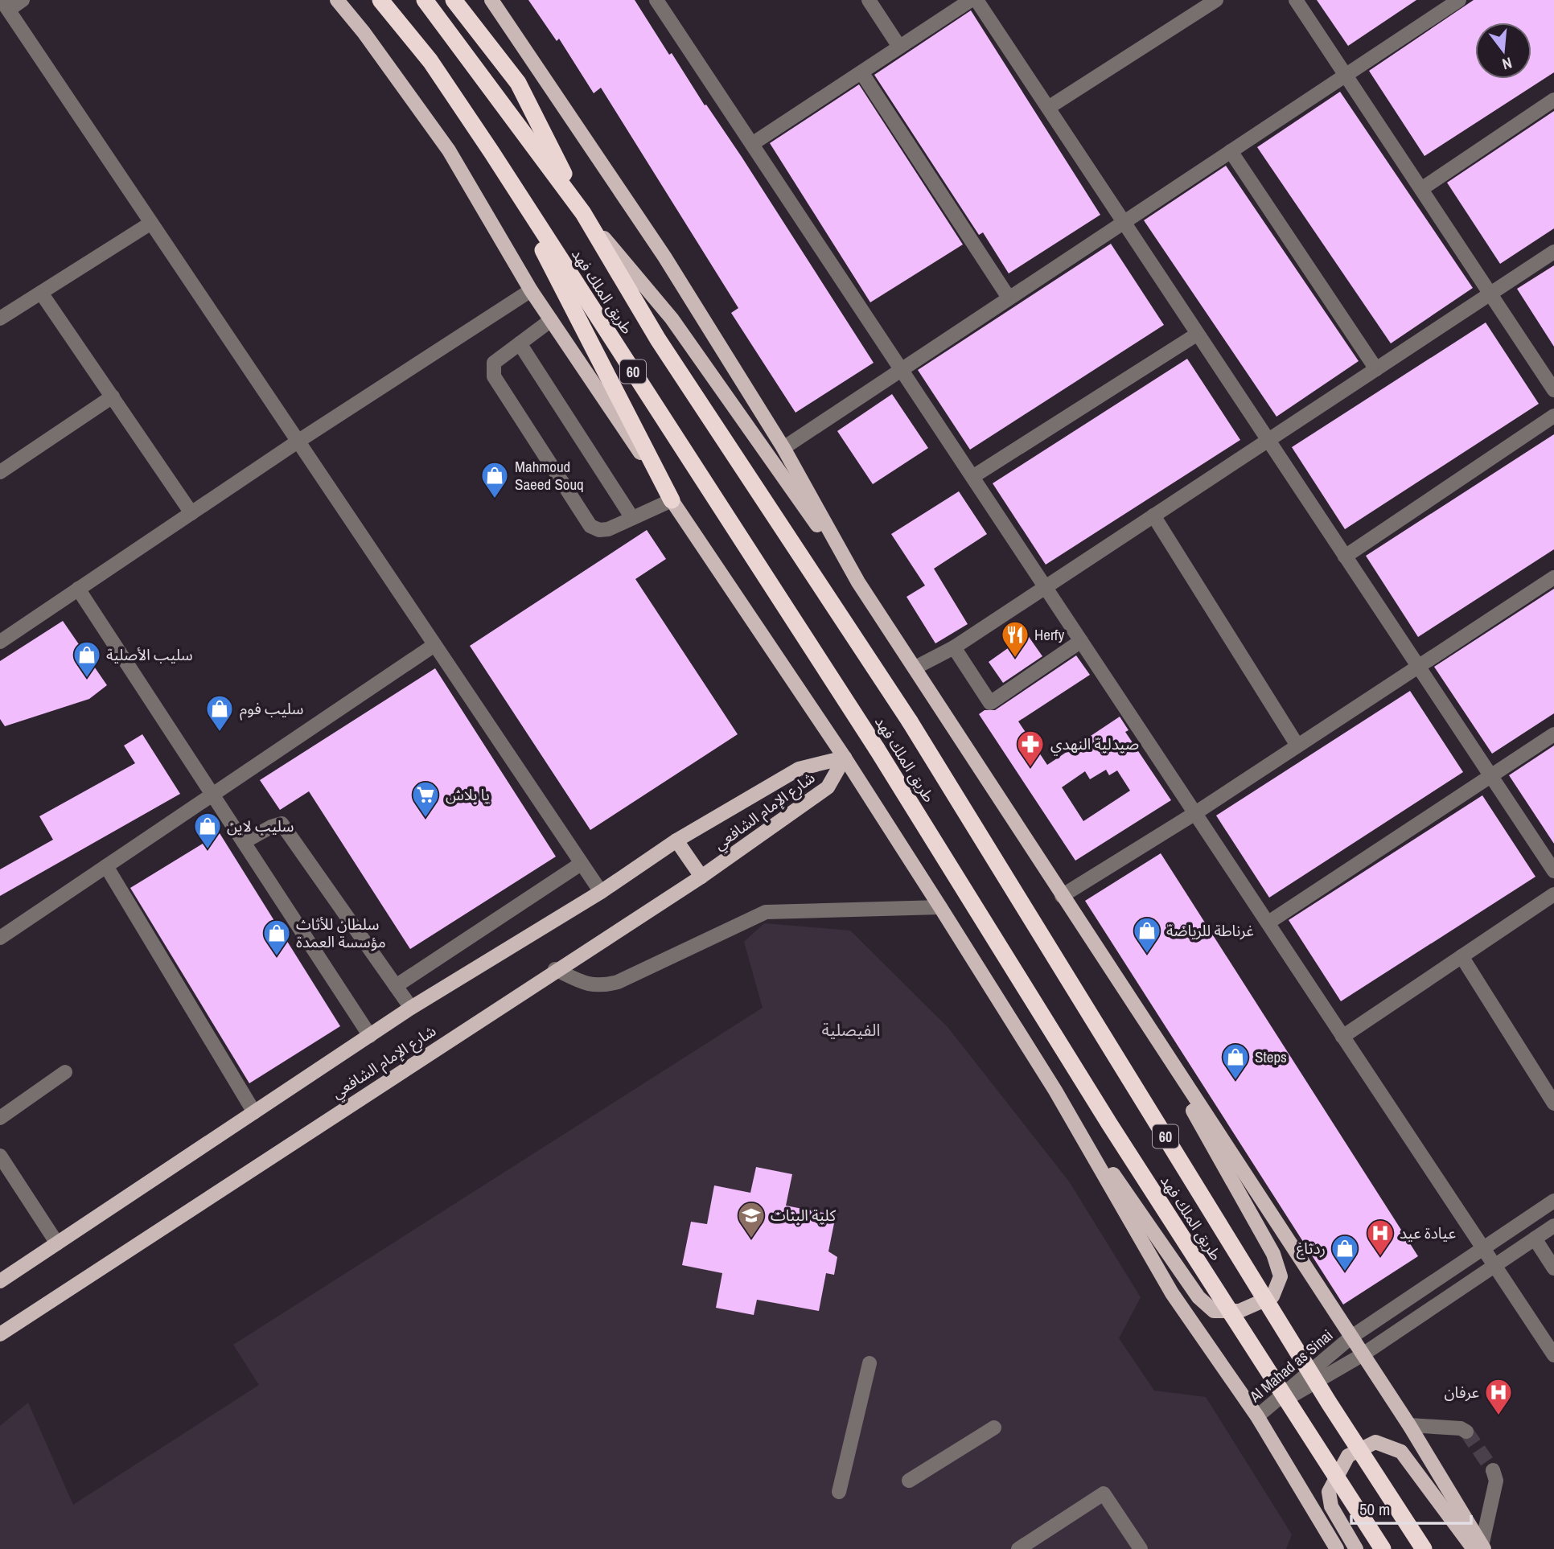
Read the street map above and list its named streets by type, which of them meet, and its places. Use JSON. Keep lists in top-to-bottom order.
{
  "streets": {
    "highway": ["طريق الملك فهد", "60"],
    "main road": ["شارع الإمام الشافعي"],
    "street": ["Al Mahad as Sinai"]
  },
  "districts": ["الفيصلية"],
  "places": {
    "shop": [
      "Mahmoud Saeed Souq",
      "سليب الأصلية",
      "سليب فوم",
      "سليب لاين",
      "غرناطة للرياضة",
      "سلطان للأثاث مؤسسة العمدة",
      "Steps",
      "ردتاغ"
    ],
    "restaurant": ["Herfy"],
    "pharmacy": ["صيدلية النهدي"],
    "supermarket": ["يا بلاش"],
    "school or university": ["كلية البنات"],
    "hospital": ["عيادة عيد", "عرفان"]
  },
  "scale_bar": "50 m",
  "north": "bottom"
}
